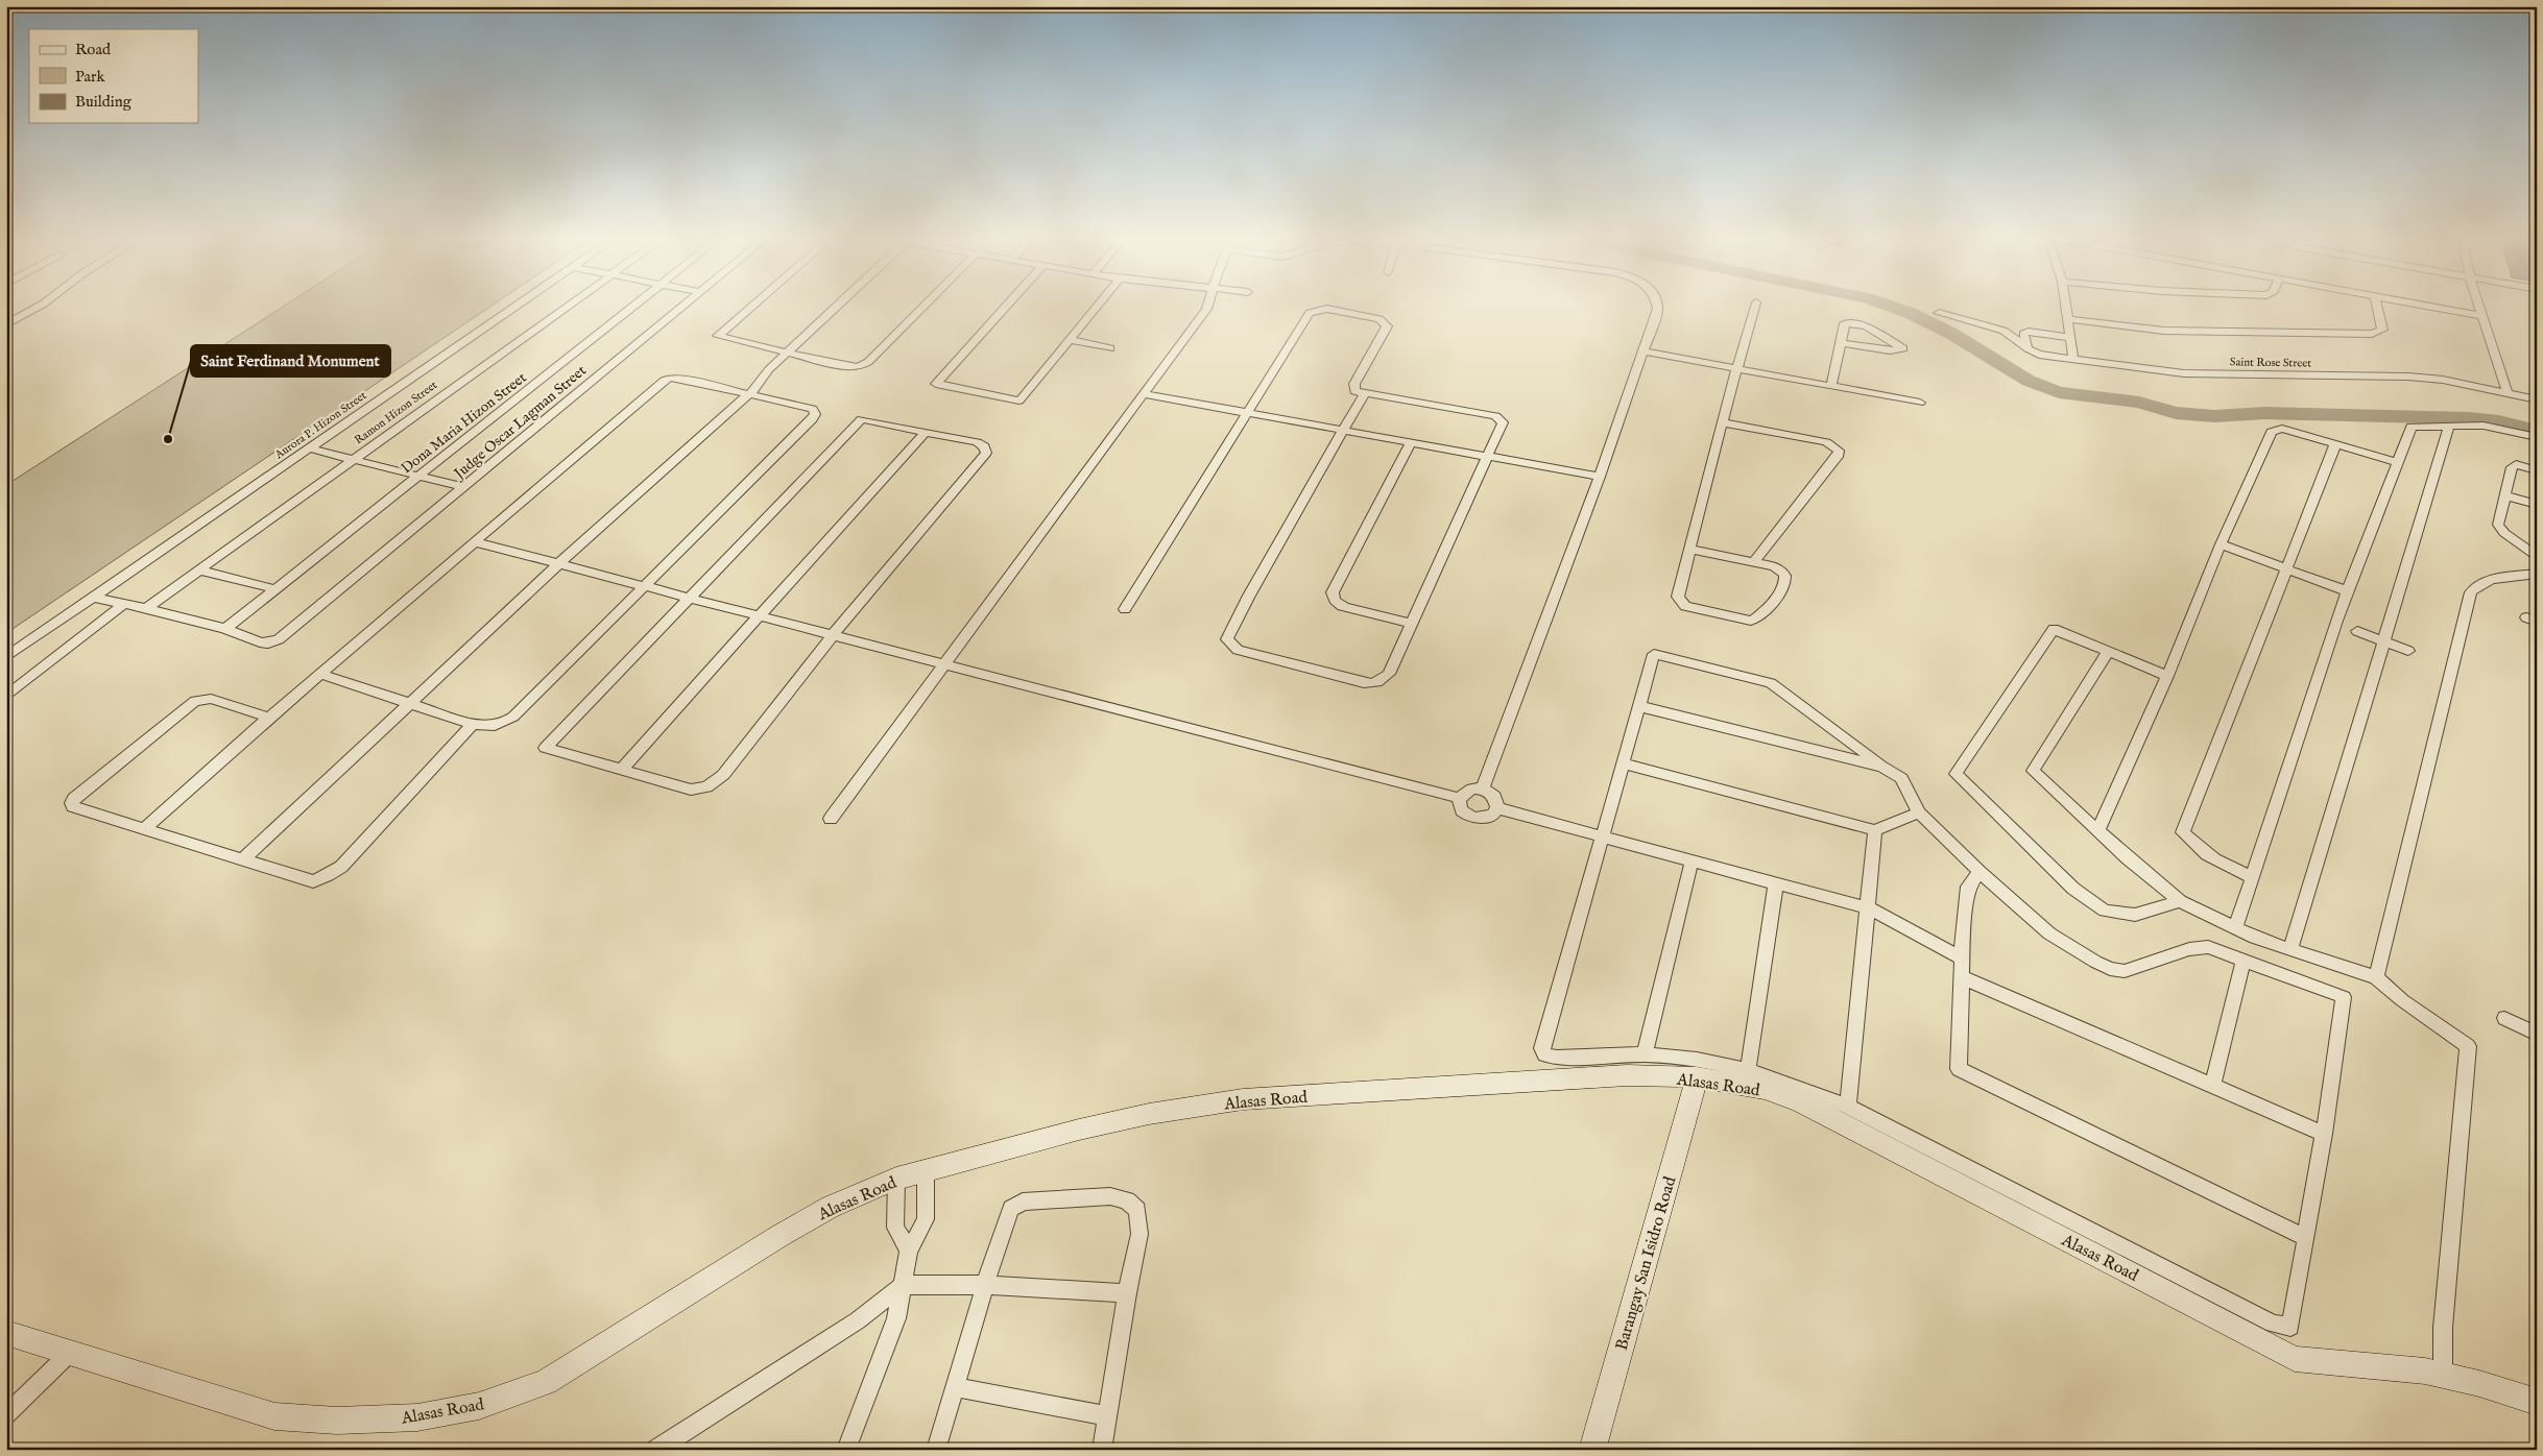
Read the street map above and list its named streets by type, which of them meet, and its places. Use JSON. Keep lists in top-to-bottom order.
{
  "streets": {
    "street": [
      "Saint Rose Street",
      "Ramon Hizon Street",
      "Judge Oscar Lagman Street",
      "Dona Maria Hizon Street",
      "Aurora P. Hizon Street",
      "Alasas Road",
      "Barangay San Isidro Road"
    ]
  },
  "crossings": [
    ["Judge Oscar Lagman Street", "Dona Maria Hizon Street"],
    ["Alasas Road", "Barangay San Isidro Road"]
  ],
  "places": ["Saint Ferdinand Monument"],
  "legend": ["Road", "Park", "Building"]
}
